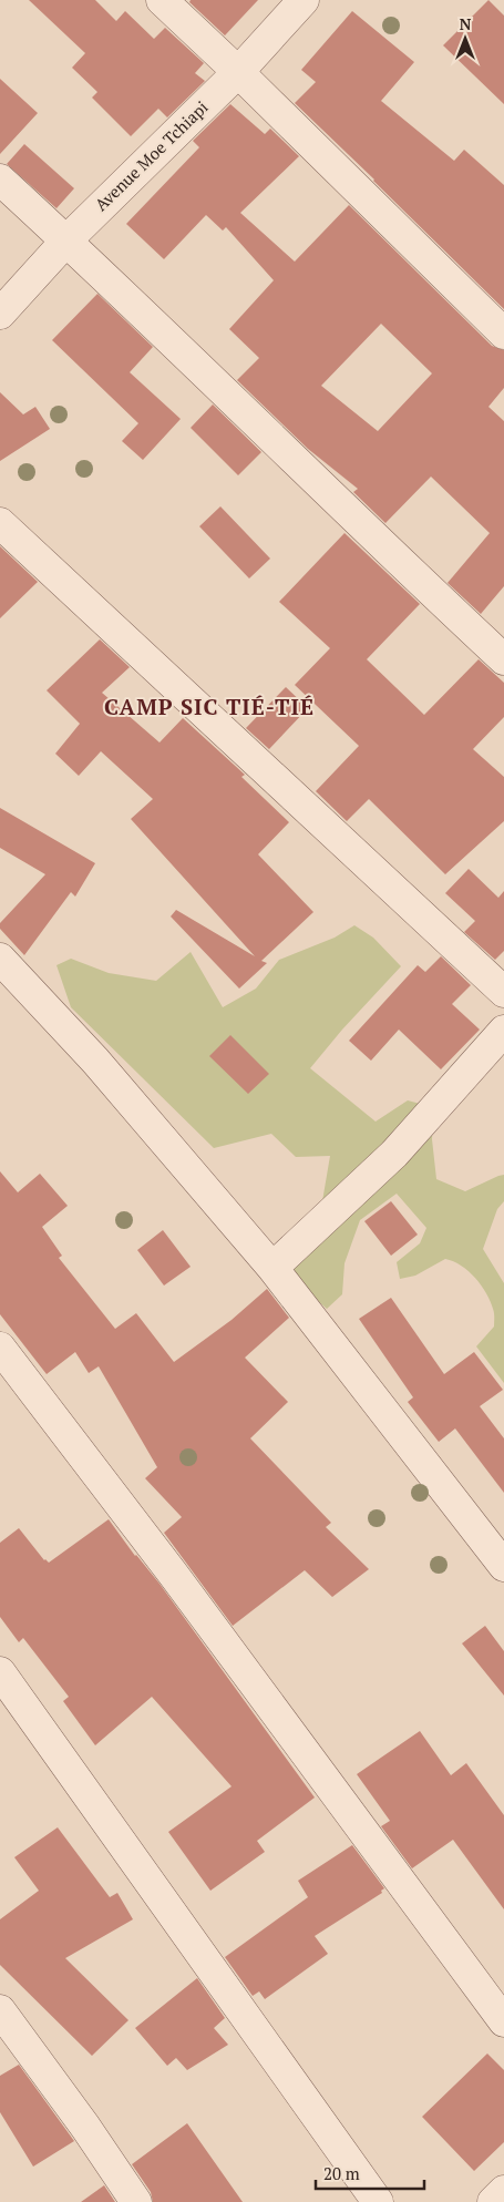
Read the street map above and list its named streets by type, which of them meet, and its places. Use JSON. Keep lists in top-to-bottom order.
{
  "streets": {
    "street": ["Avenue Moe Tchiapi"]
  },
  "districts": ["CAMP SIC TIÉ-TIÉ"],
  "scale_bar": "20 m",
  "north": "top"
}
